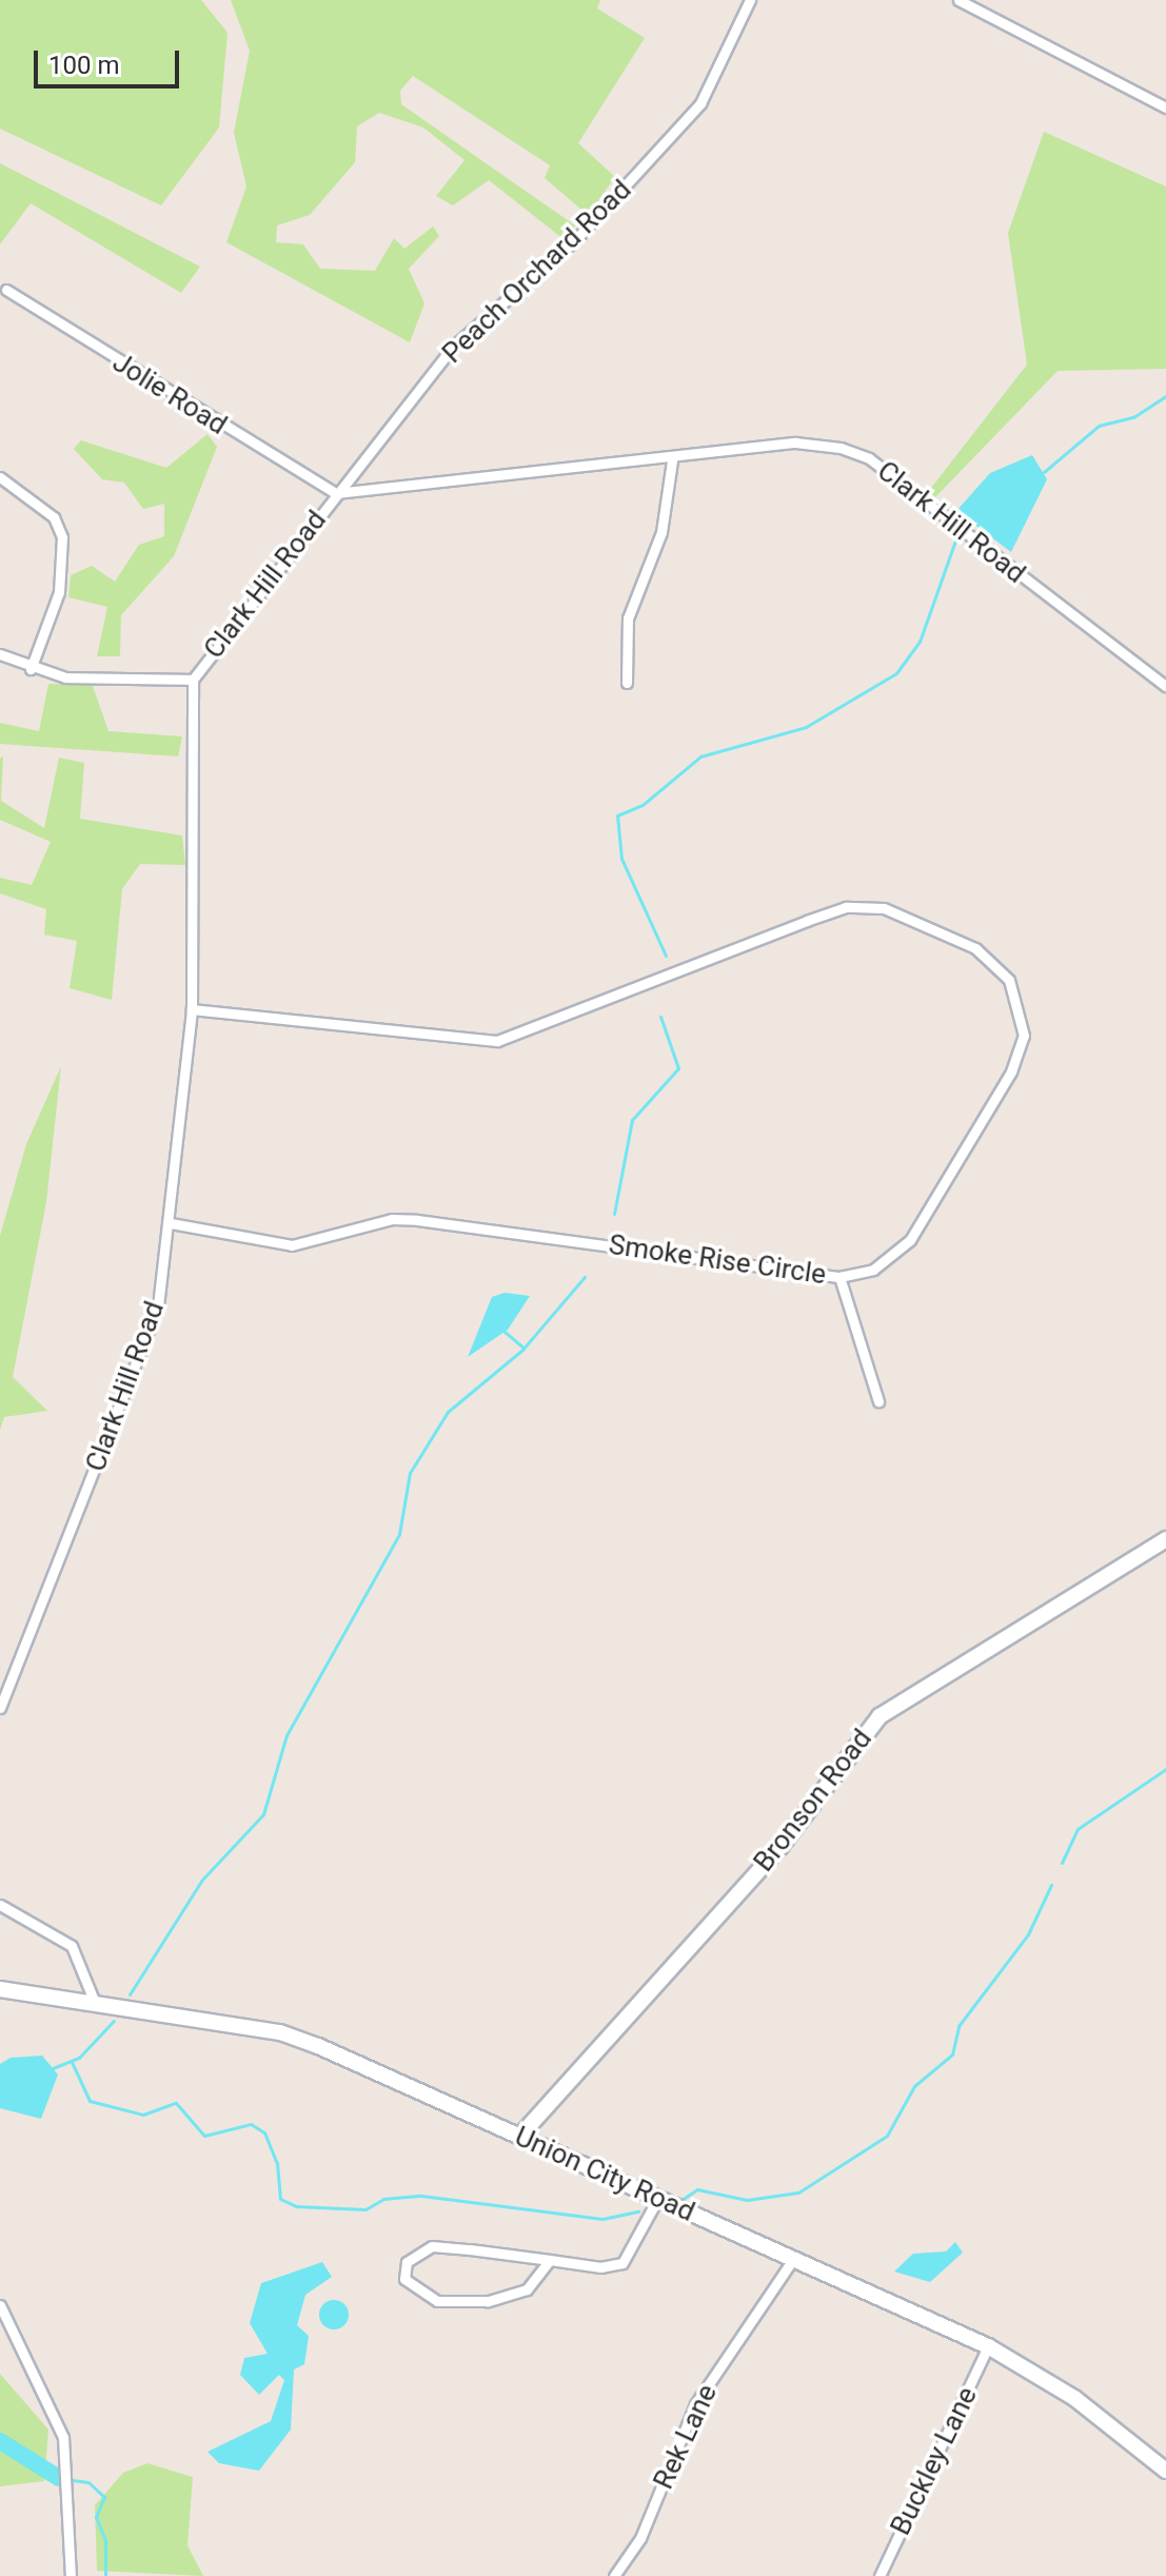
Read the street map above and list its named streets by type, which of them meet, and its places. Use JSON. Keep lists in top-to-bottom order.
{
  "streets": {
    "main road": ["Bronson Road", "Union City Road"],
    "street": [
      "Peach Orchard Road",
      "Jolie Road",
      "Clark Hill Road",
      "Smoke Rise Circle",
      "Rek Lane",
      "Buckley Lane"
    ]
  },
  "crossings": [
    ["Peach Orchard Road", "Jolie Road"],
    ["Peach Orchard Road", "Clark Hill Road"],
    ["Jolie Road", "Clark Hill Road"],
    ["Clark Hill Road", "Smoke Rise Circle"],
    ["Bronson Road", "Union City Road"],
    ["Union City Road", "Rek Lane"],
    ["Union City Road", "Buckley Lane"]
  ],
  "scale_bar": "100 m"
}
